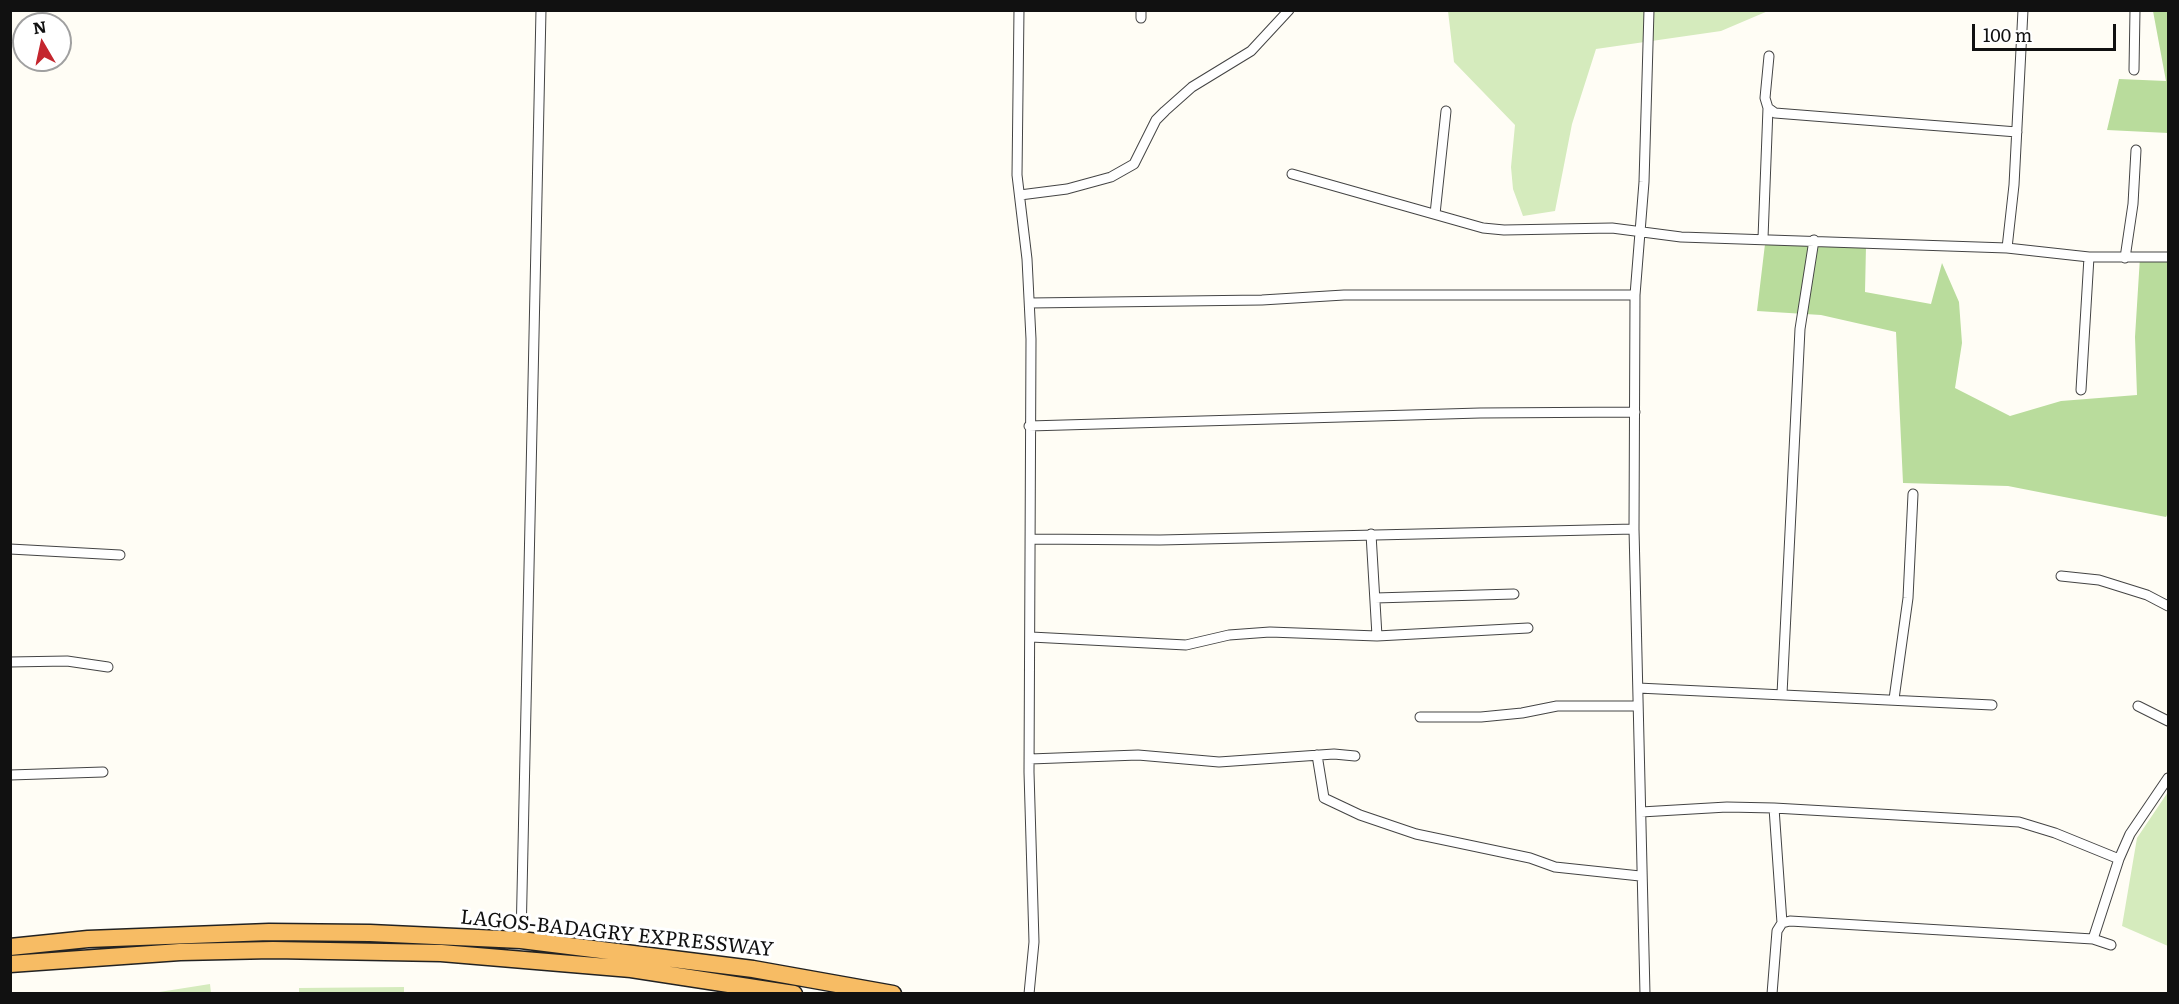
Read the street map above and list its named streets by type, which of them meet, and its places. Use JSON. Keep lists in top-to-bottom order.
{
  "streets": {
    "highway": ["LAGOS-BADAGRY EXPRESSWAY"]
  },
  "scale_bar": "100 m",
  "north": "top"
}
